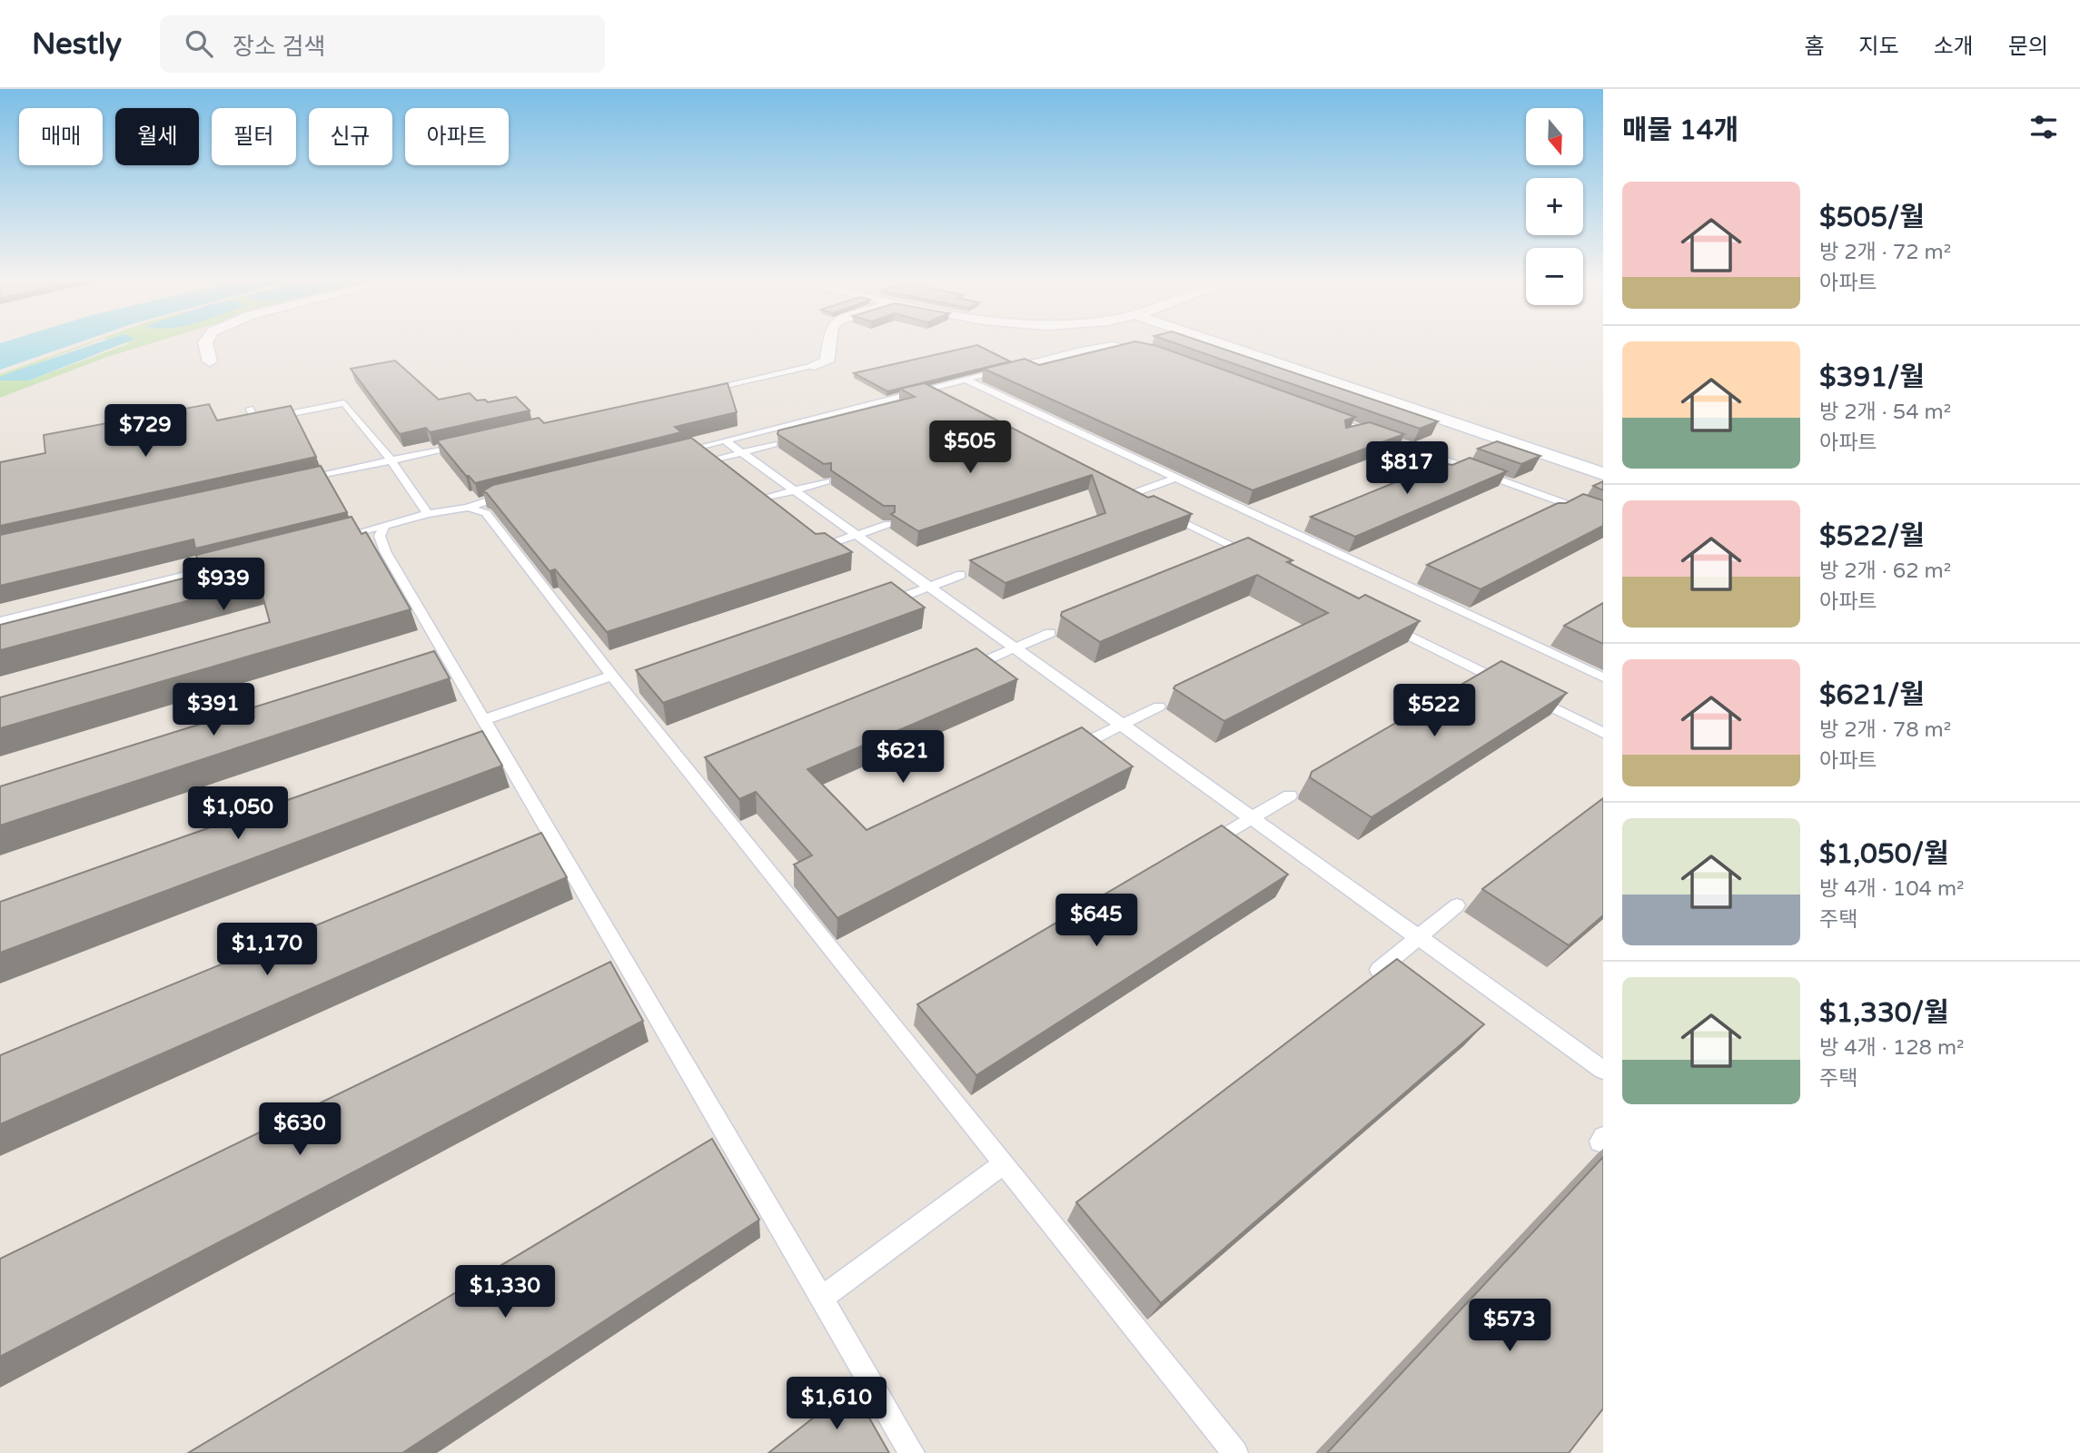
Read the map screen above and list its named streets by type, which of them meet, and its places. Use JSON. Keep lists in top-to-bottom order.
{
  "north": "bottom",
  "page": {
    "header": "Nestly",
    "search": "장소 검색",
    "nav": [
      "홈",
      "지도",
      "소개",
      "문의"
    ],
    "heading": "매물 14개",
    "map_buttons": ["+", "−"],
    "chip": [
      "매매",
      "월세",
      "필터",
      "신규",
      "아파트"
    ],
    "list": [
      {
        "name": "$505/월",
        "note": "방 2개 · 72 m² · 아파트"
      },
      {
        "name": "$391/월",
        "note": "방 2개 · 54 m² · 아파트"
      },
      {
        "name": "$522/월",
        "note": "방 2개 · 62 m² · 아파트"
      },
      {
        "name": "$621/월",
        "note": "방 2개 · 78 m² · 아파트"
      },
      {
        "name": "$1,050/월",
        "note": "방 4개 · 104 m² · 주택"
      },
      {
        "name": "$1,330/월",
        "note": "방 4개 · 128 m² · 주택"
      }
    ],
    "price": [
      "$729",
      "$505",
      "$817",
      "$939",
      "$391",
      "$522",
      "$621",
      "$1,050",
      "$645",
      "$1,170",
      "$630",
      "$1,330",
      "$573",
      "$1,610"
    ]
  }
}
